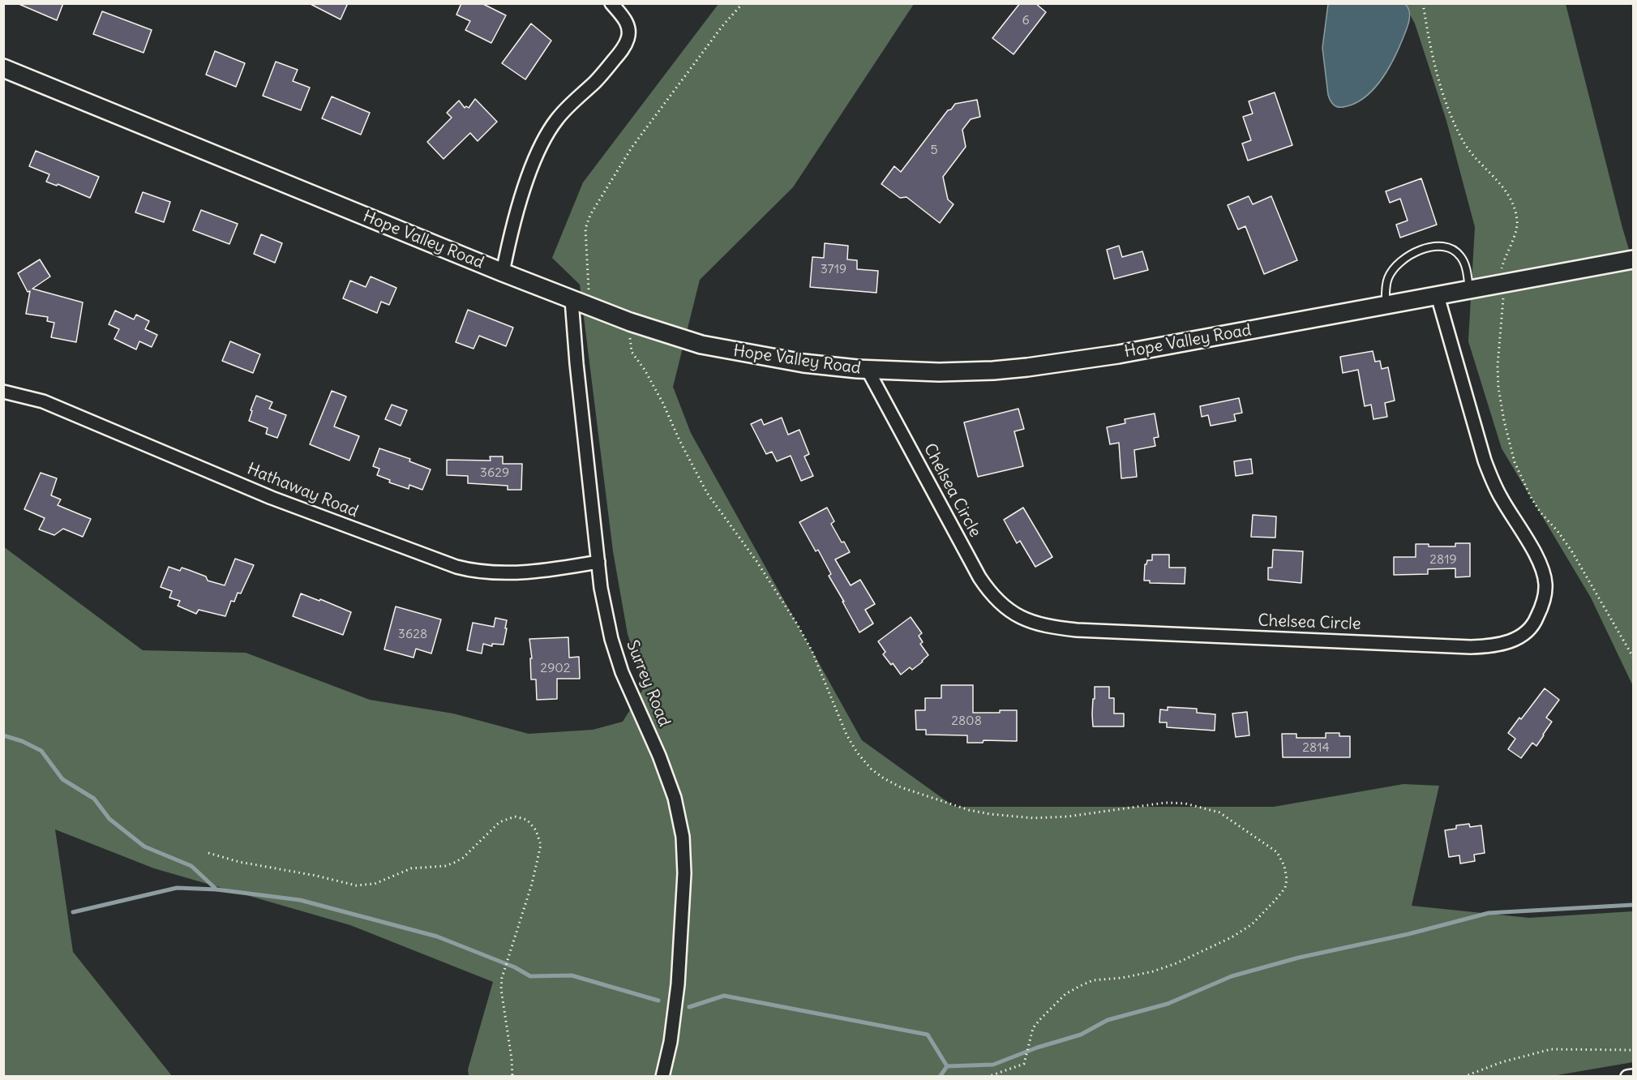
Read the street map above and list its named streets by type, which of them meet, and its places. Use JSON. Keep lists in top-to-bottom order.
{
  "streets": {
    "main road": ["Hope Valley Road"],
    "street": ["Hathaway Road", "Chelsea Circle", "Surrey Road"]
  },
  "crossings": [
    ["Hope Valley Road", "Chelsea Circle"],
    ["Hope Valley Road", "Surrey Road"],
    ["Hathaway Road", "Surrey Road"]
  ],
  "house_numbers": [
    "6",
    "5",
    "3719",
    "3629",
    "2819",
    "3628",
    "2902",
    "2808",
    "2814"
  ]
}
